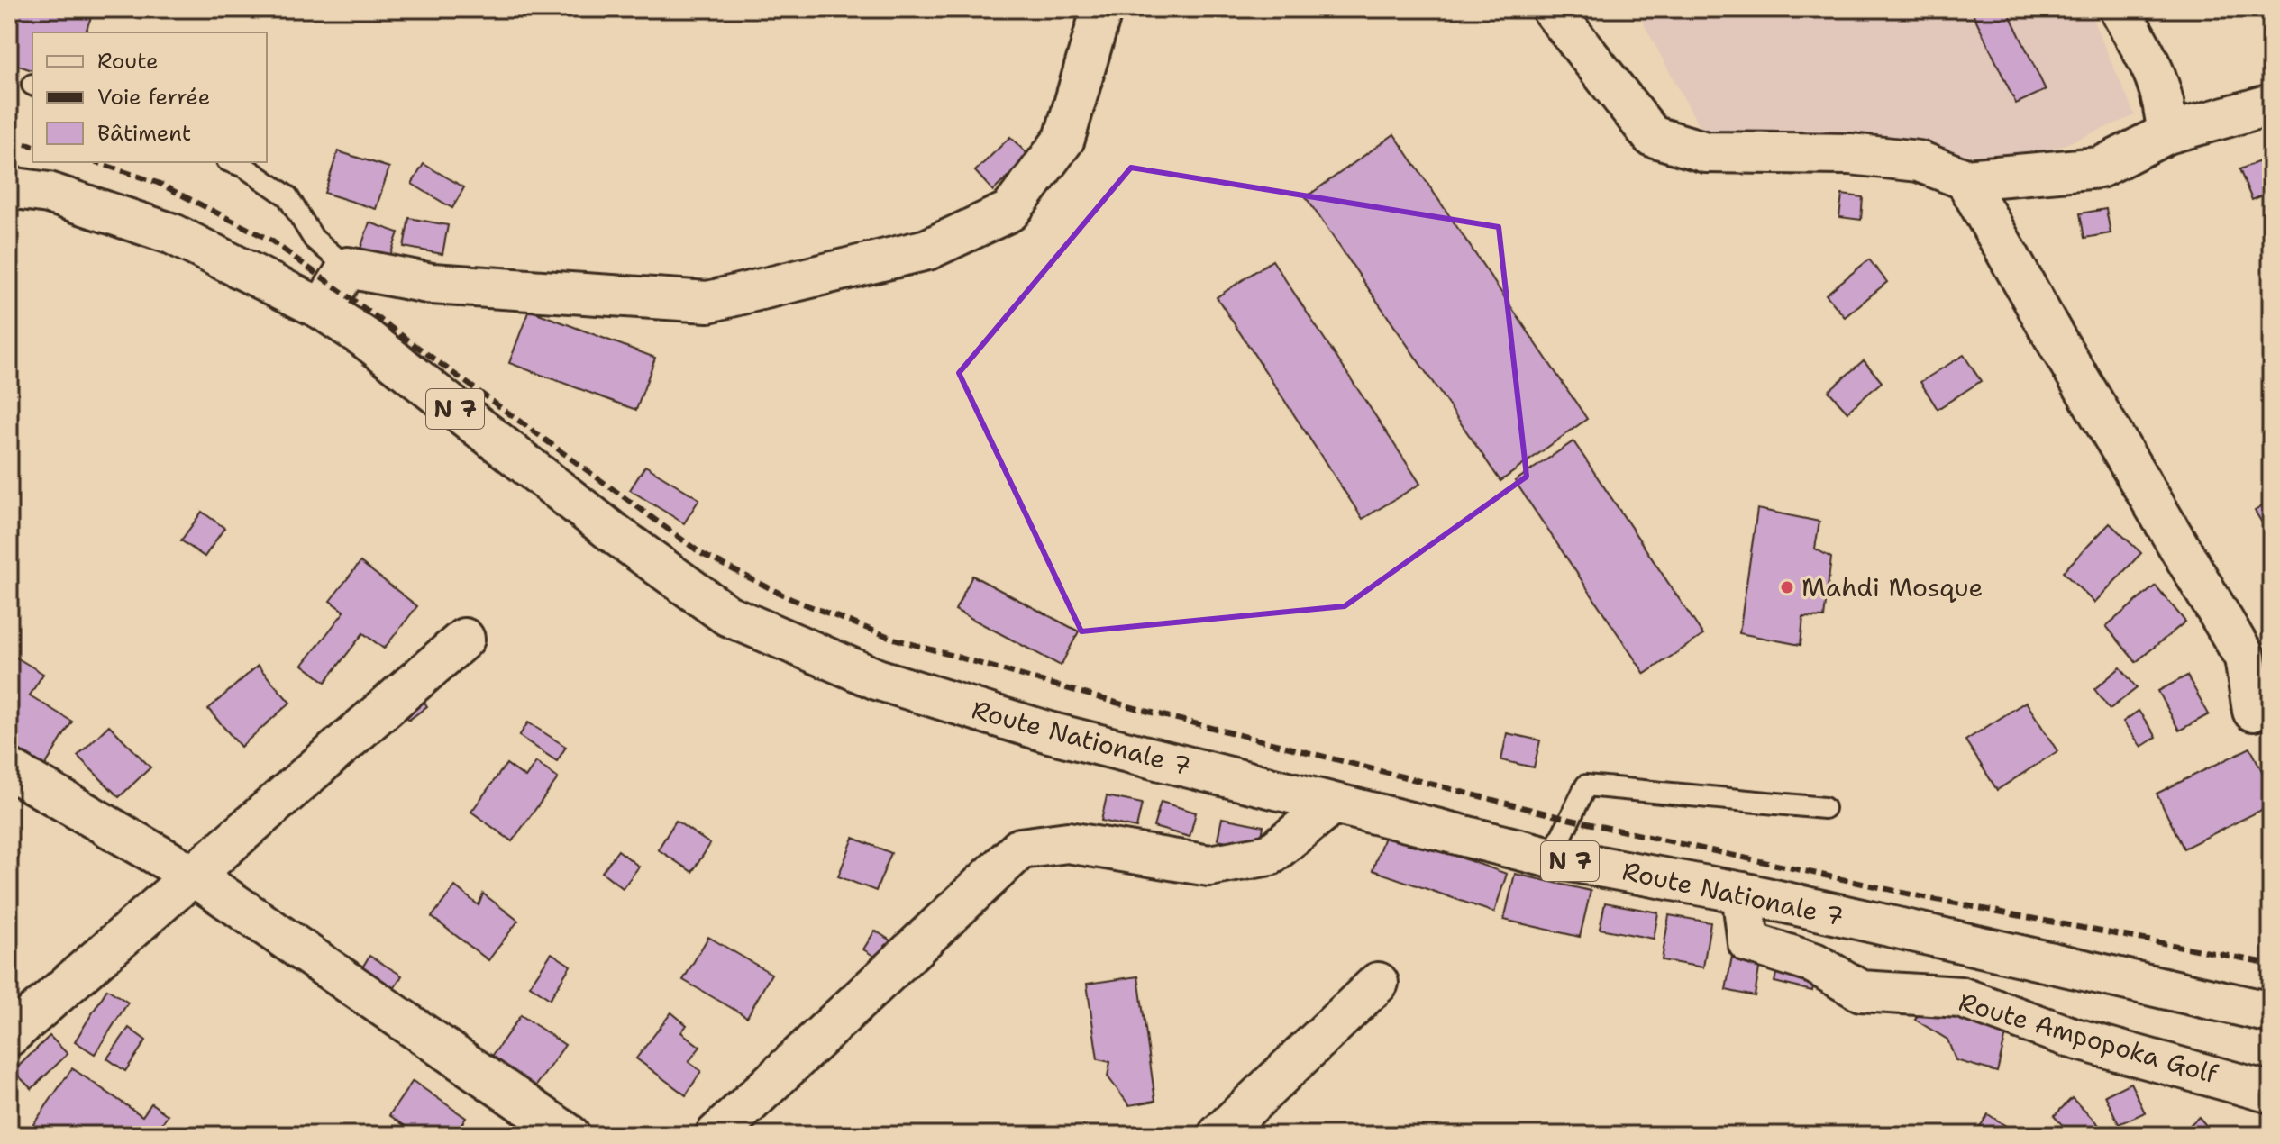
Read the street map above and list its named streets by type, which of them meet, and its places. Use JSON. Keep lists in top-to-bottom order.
{
  "streets": {
    "street": ["N 7", "Route Nationale 7", "Route Ampopoka Golf"]
  },
  "crossings": [
    ["Route Nationale 7", "Route Ampopoka Golf"]
  ],
  "places": ["Mahdi Mosque"],
  "legend": ["Route", "Voie ferrée", "Bâtiment"]
}
